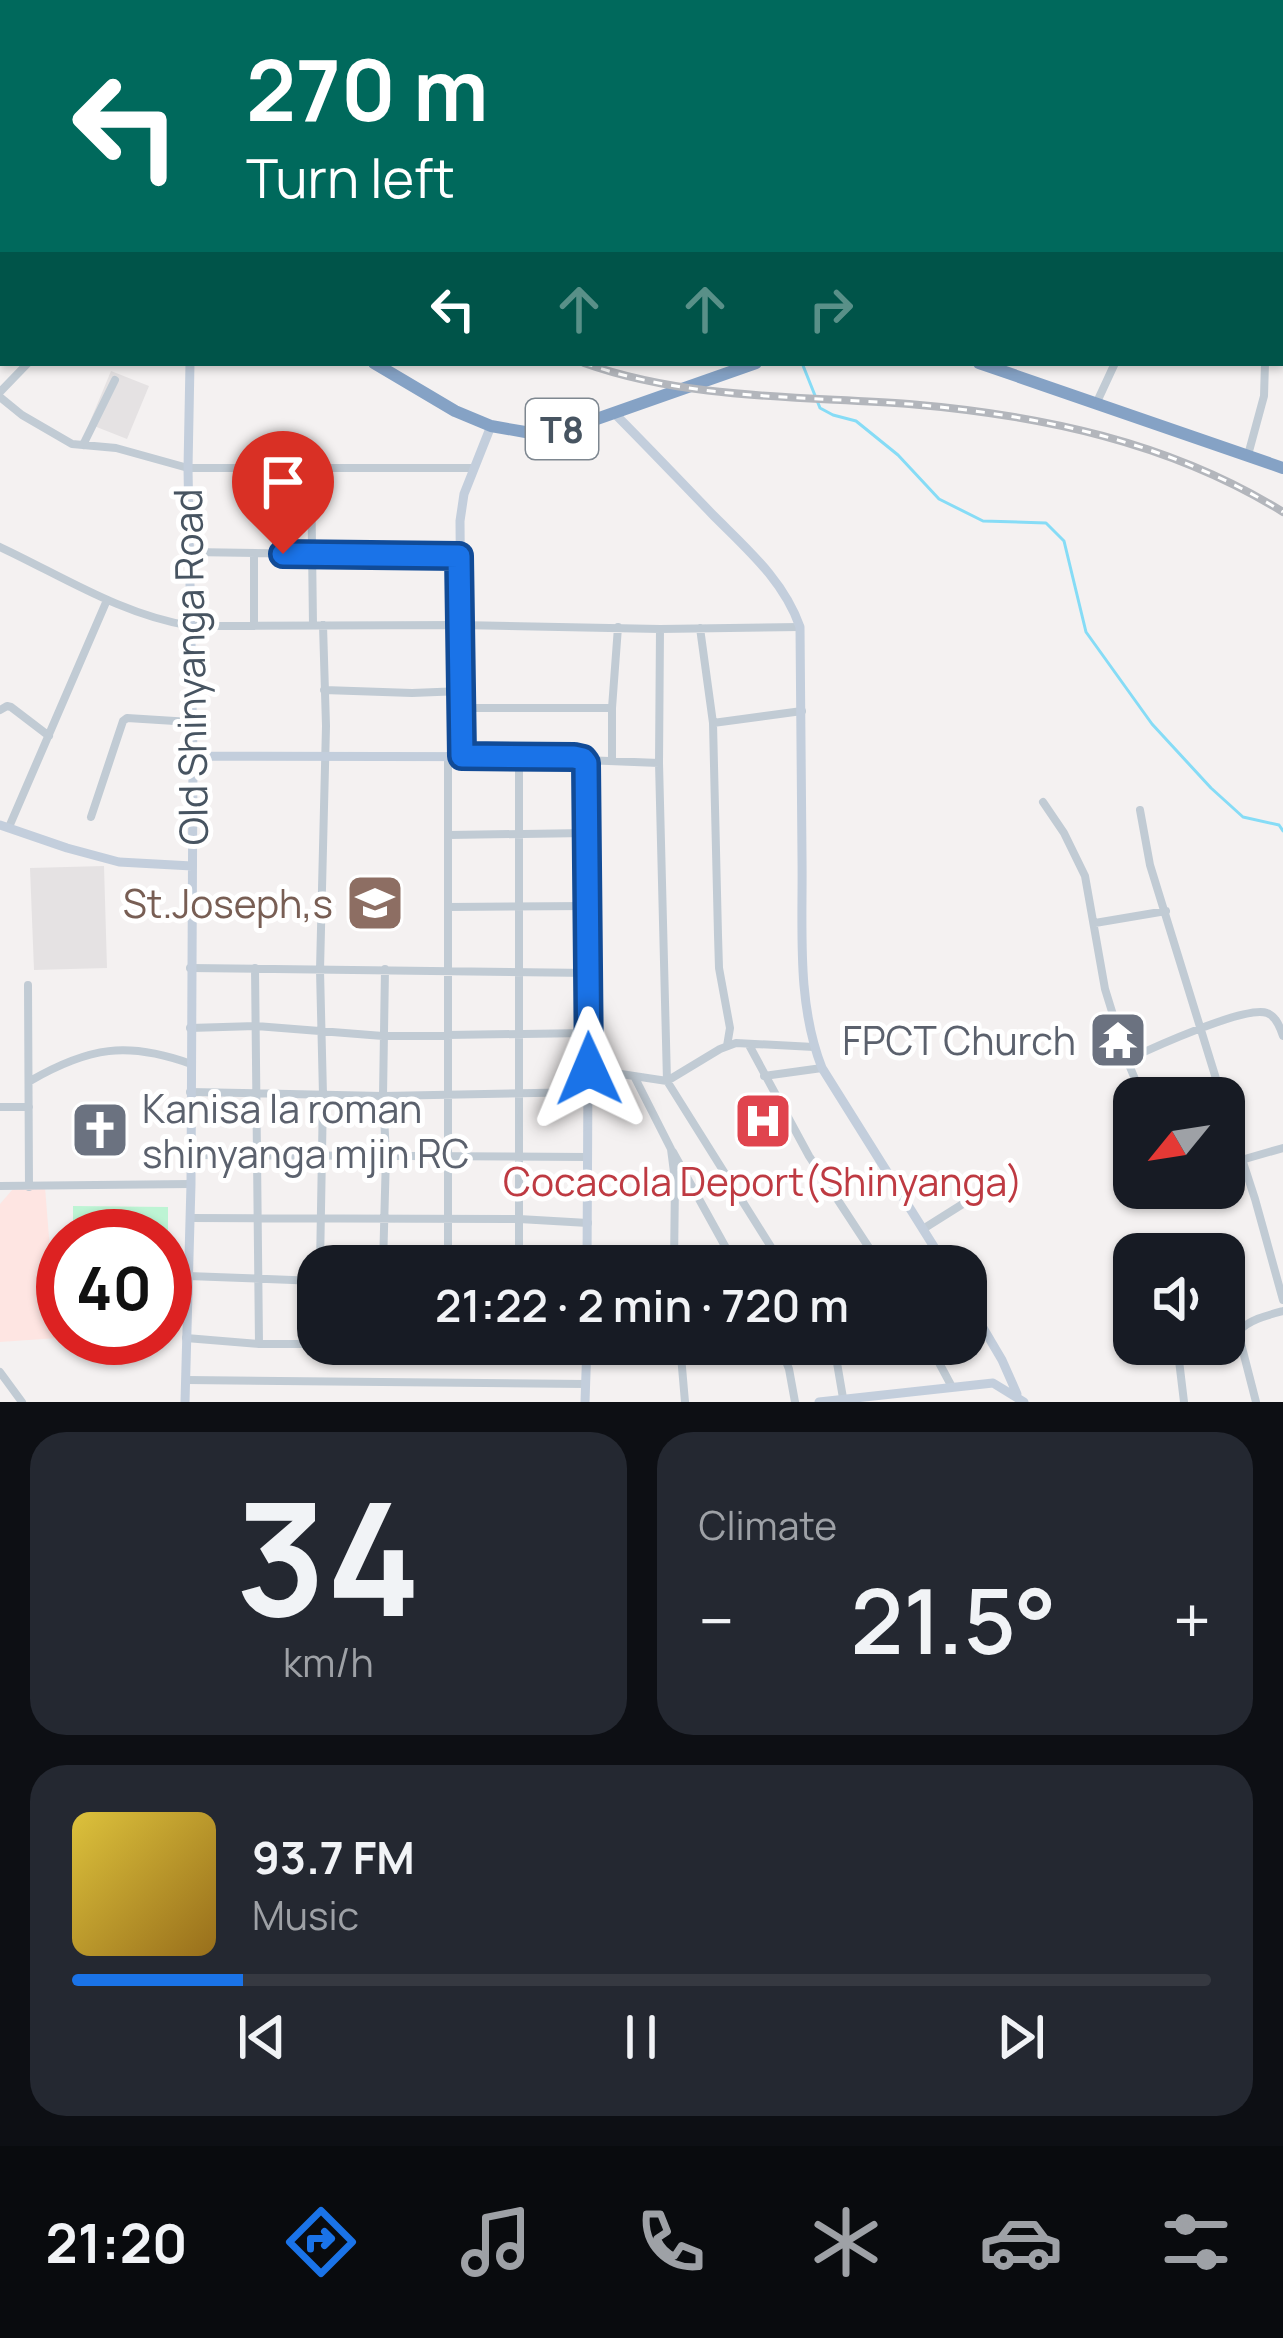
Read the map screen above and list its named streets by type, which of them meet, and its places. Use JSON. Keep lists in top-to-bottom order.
{
  "streets": {
    "highway": ["T8"],
    "street": ["Old Shinyanga Road"]
  },
  "places": {
    "school or university": ["St.Joseph,s"],
    "temple": ["FPCT Church"],
    "hospital": ["Cocacola Deport(Shinyanga)"],
    "church": ["Kanisa la roman shinyanga mjin RC"]
  },
  "north": "bottom left",
  "page": {
    "turn": ["270 m", "Turn left"],
    "limit": "40",
    "trip": "21:22 · 2 min · 720 m",
    "tile": [
      ["34", "km/h"],
      "Climate"
    ],
    "heat": ["−", "21.5°", "+"],
    "song": ["93.7 FM", "Music"],
    "tabs": "21:20"
  }
}
